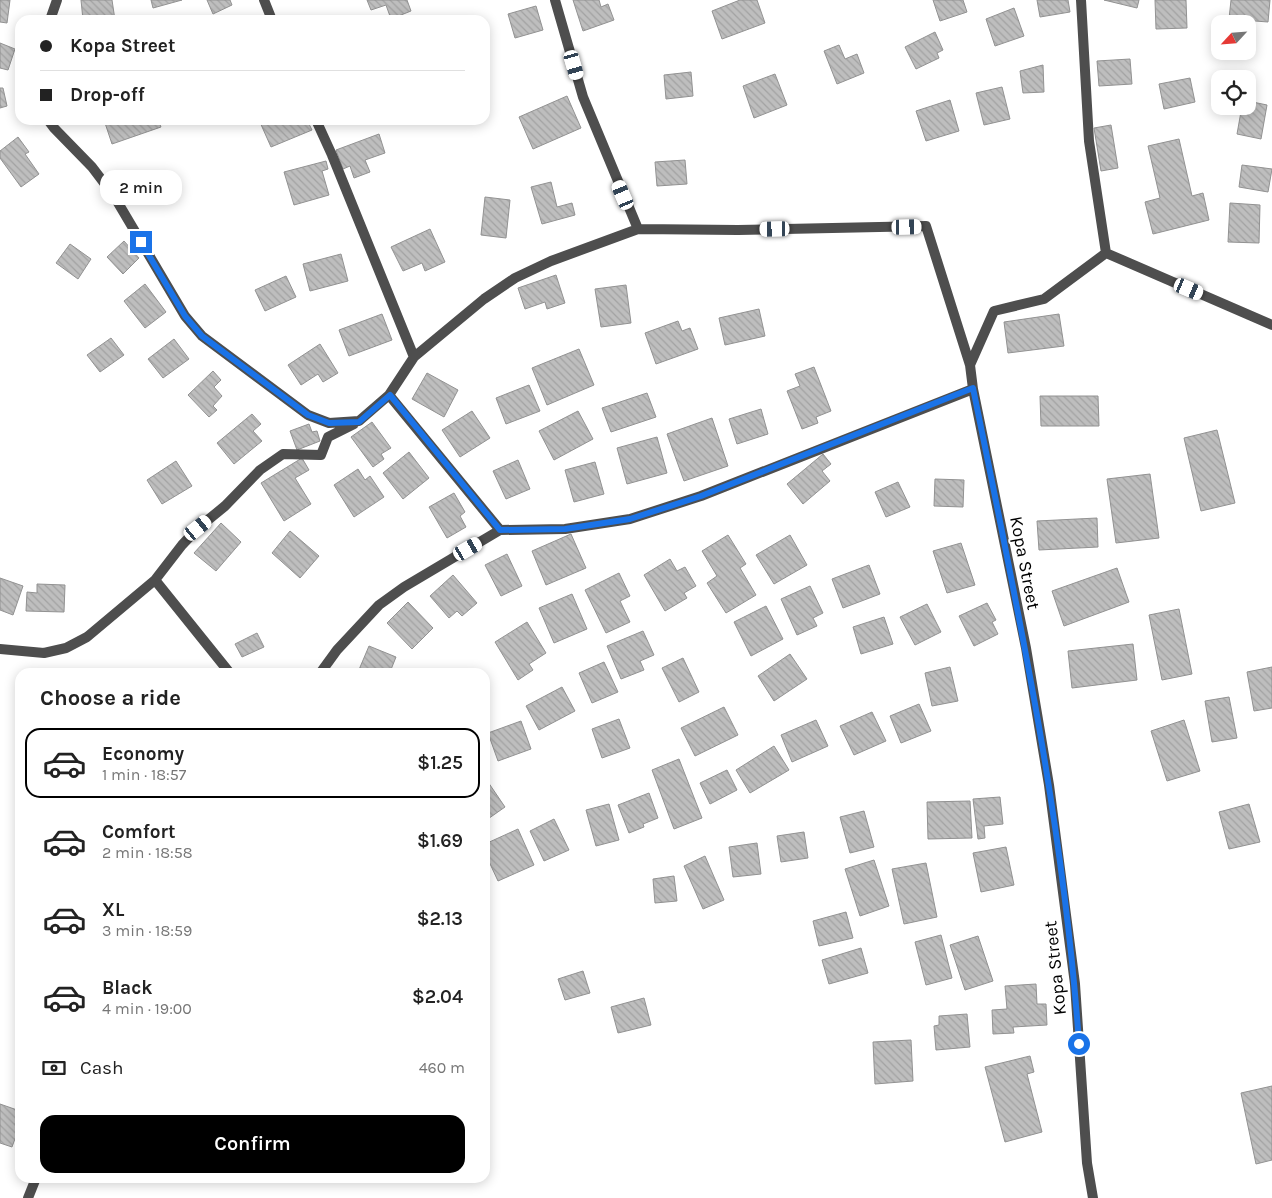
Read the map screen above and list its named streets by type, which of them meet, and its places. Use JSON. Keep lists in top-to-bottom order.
{
  "streets": {
    "street": ["Kopa Street"]
  },
  "north": "bottom left",
  "page": {
    "banner": ["Kopa Street", "Drop-off"],
    "bubble": "2 min",
    "heading": "Choose a ride",
    "list": [
      {
        "name": "Economy",
        "note": "1 min · 18:57",
        "value": "$1.25"
      },
      {
        "name": "Comfort",
        "note": "2 min · 18:58",
        "value": "$1.69"
      },
      {
        "name": "XL",
        "note": "3 min · 18:59",
        "value": "$2.13"
      },
      {
        "name": "Black",
        "note": "4 min · 19:00",
        "value": "$2.04"
      }
    ],
    "pay": ["Cash", "460 m"],
    "buttons": "Confirm"
  }
}
